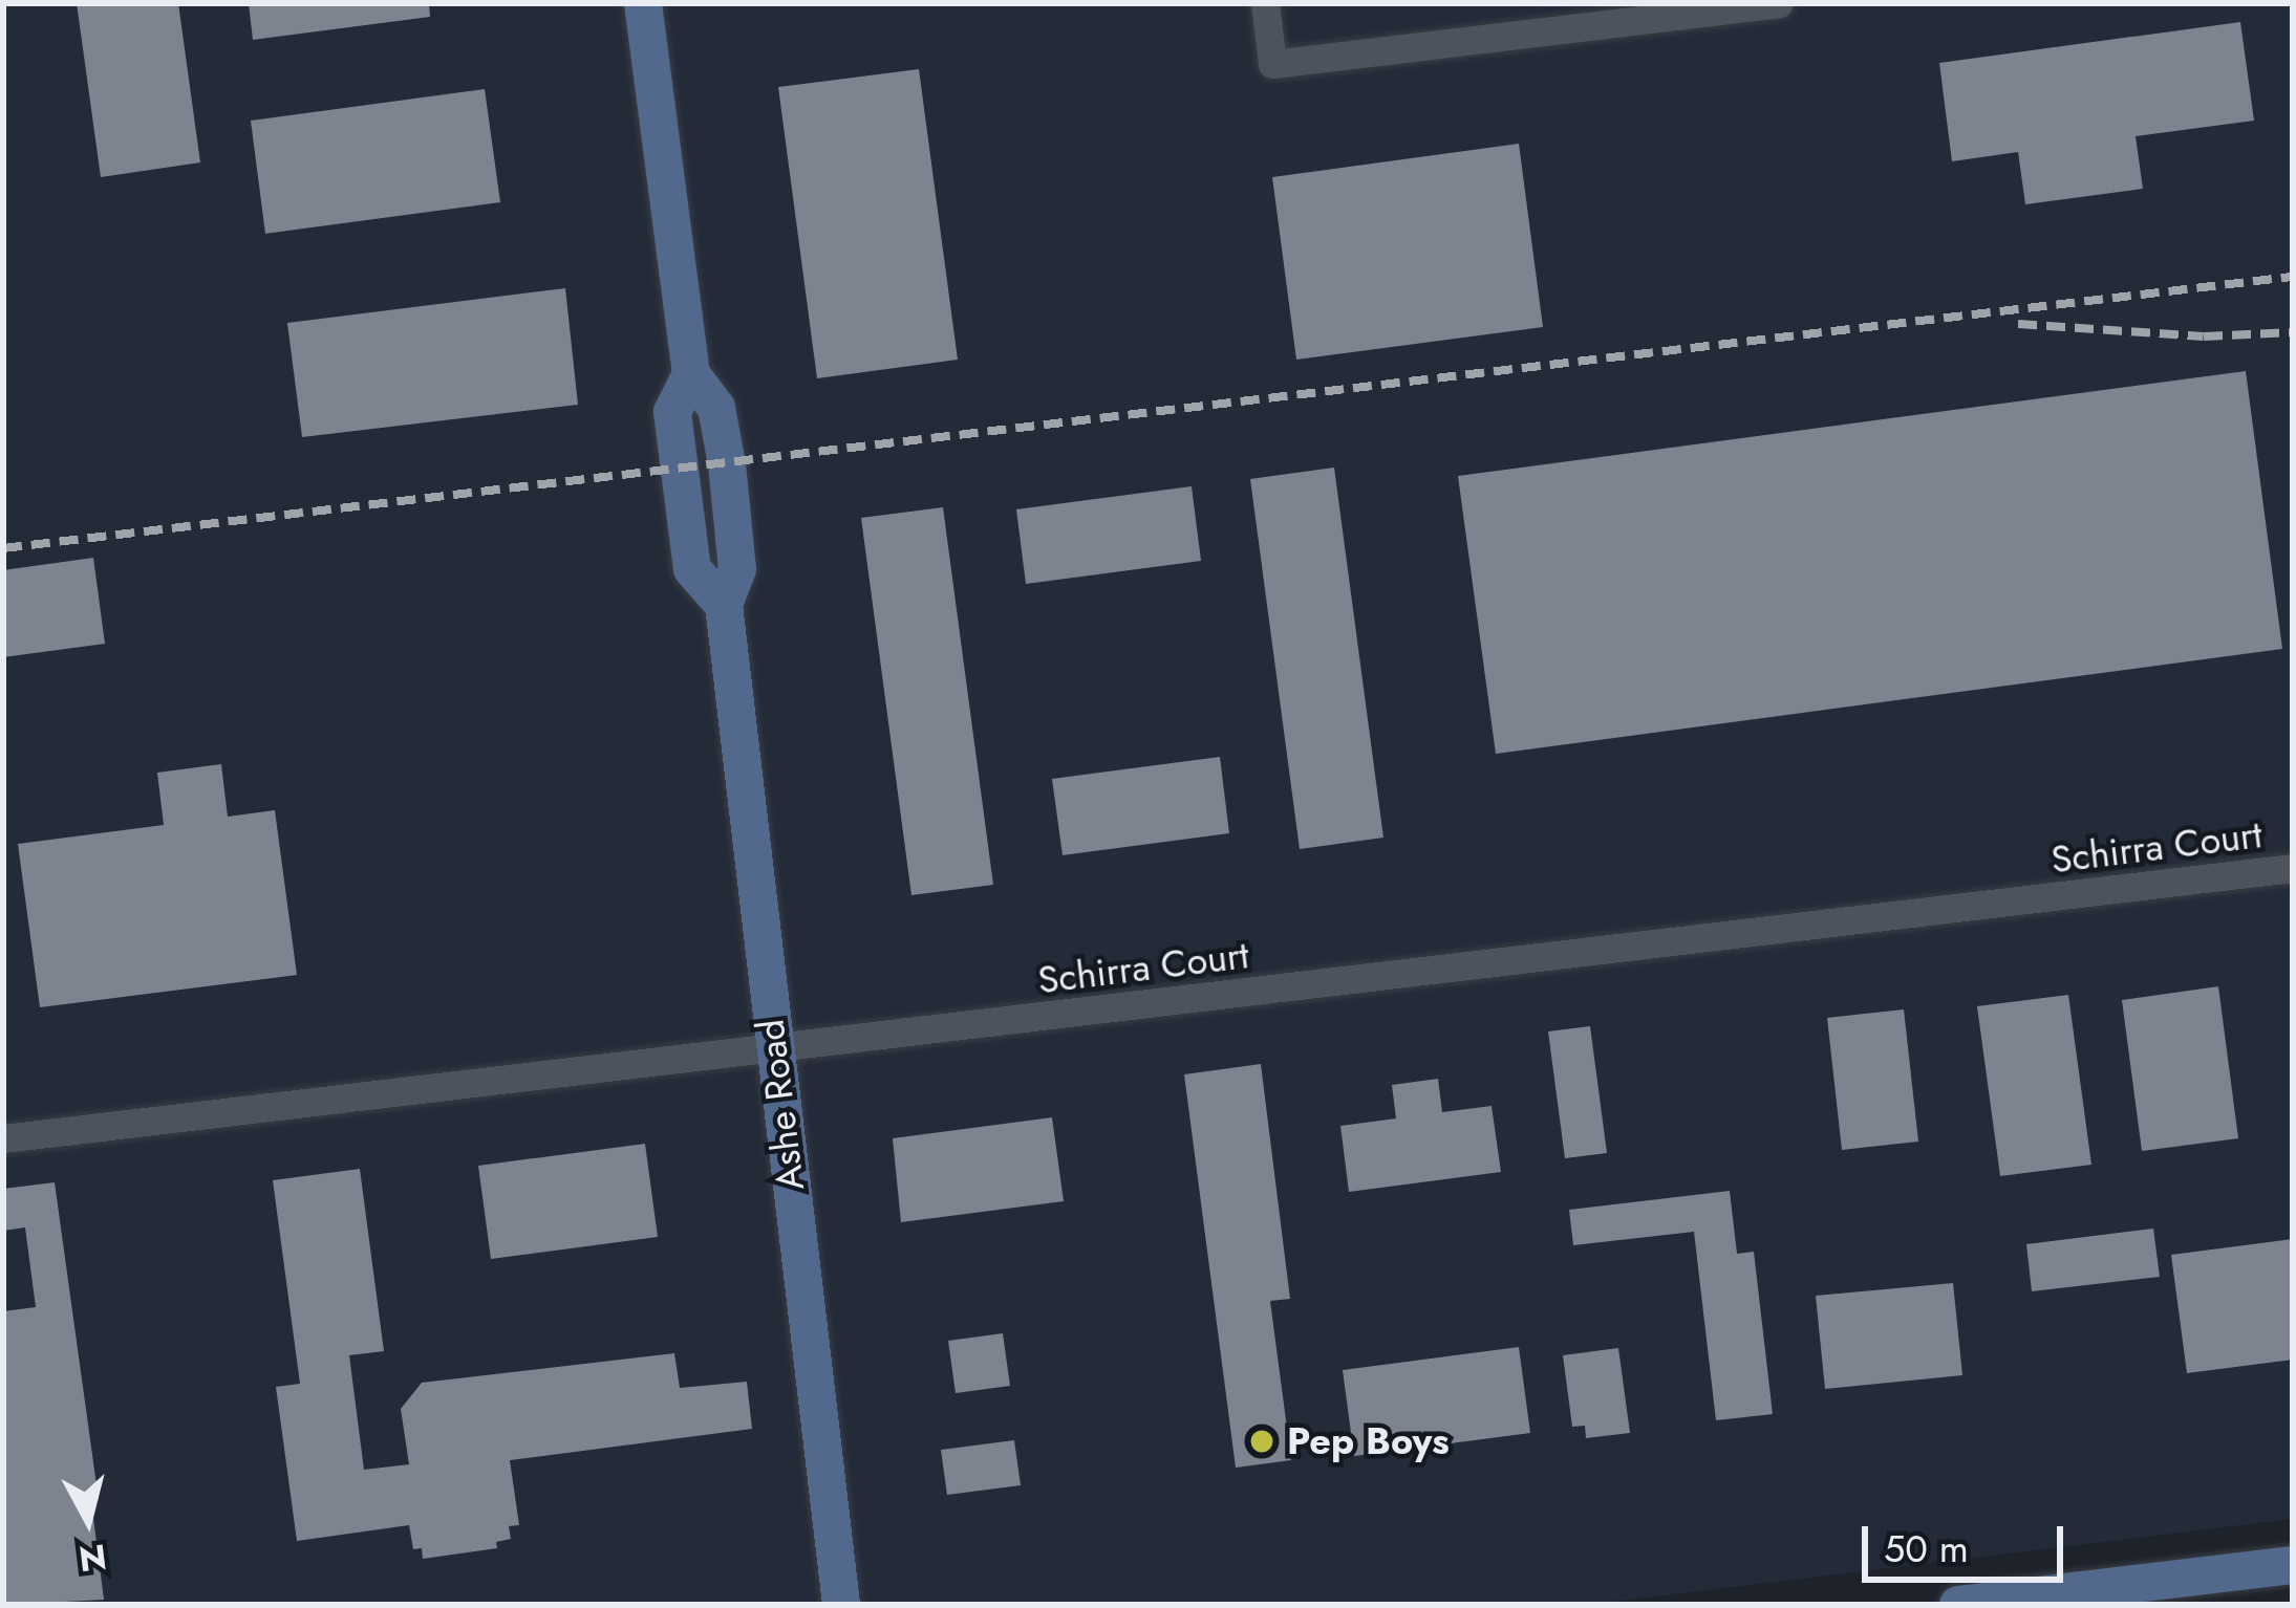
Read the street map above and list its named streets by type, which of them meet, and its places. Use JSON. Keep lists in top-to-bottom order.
{
  "streets": {
    "street": ["Schirra Court", "Ashe Road"]
  },
  "crossings": [
    ["Schirra Court", "Ashe Road"]
  ],
  "places": ["Pep Boys"],
  "scale_bar": "50 m",
  "north": "bottom"
}
